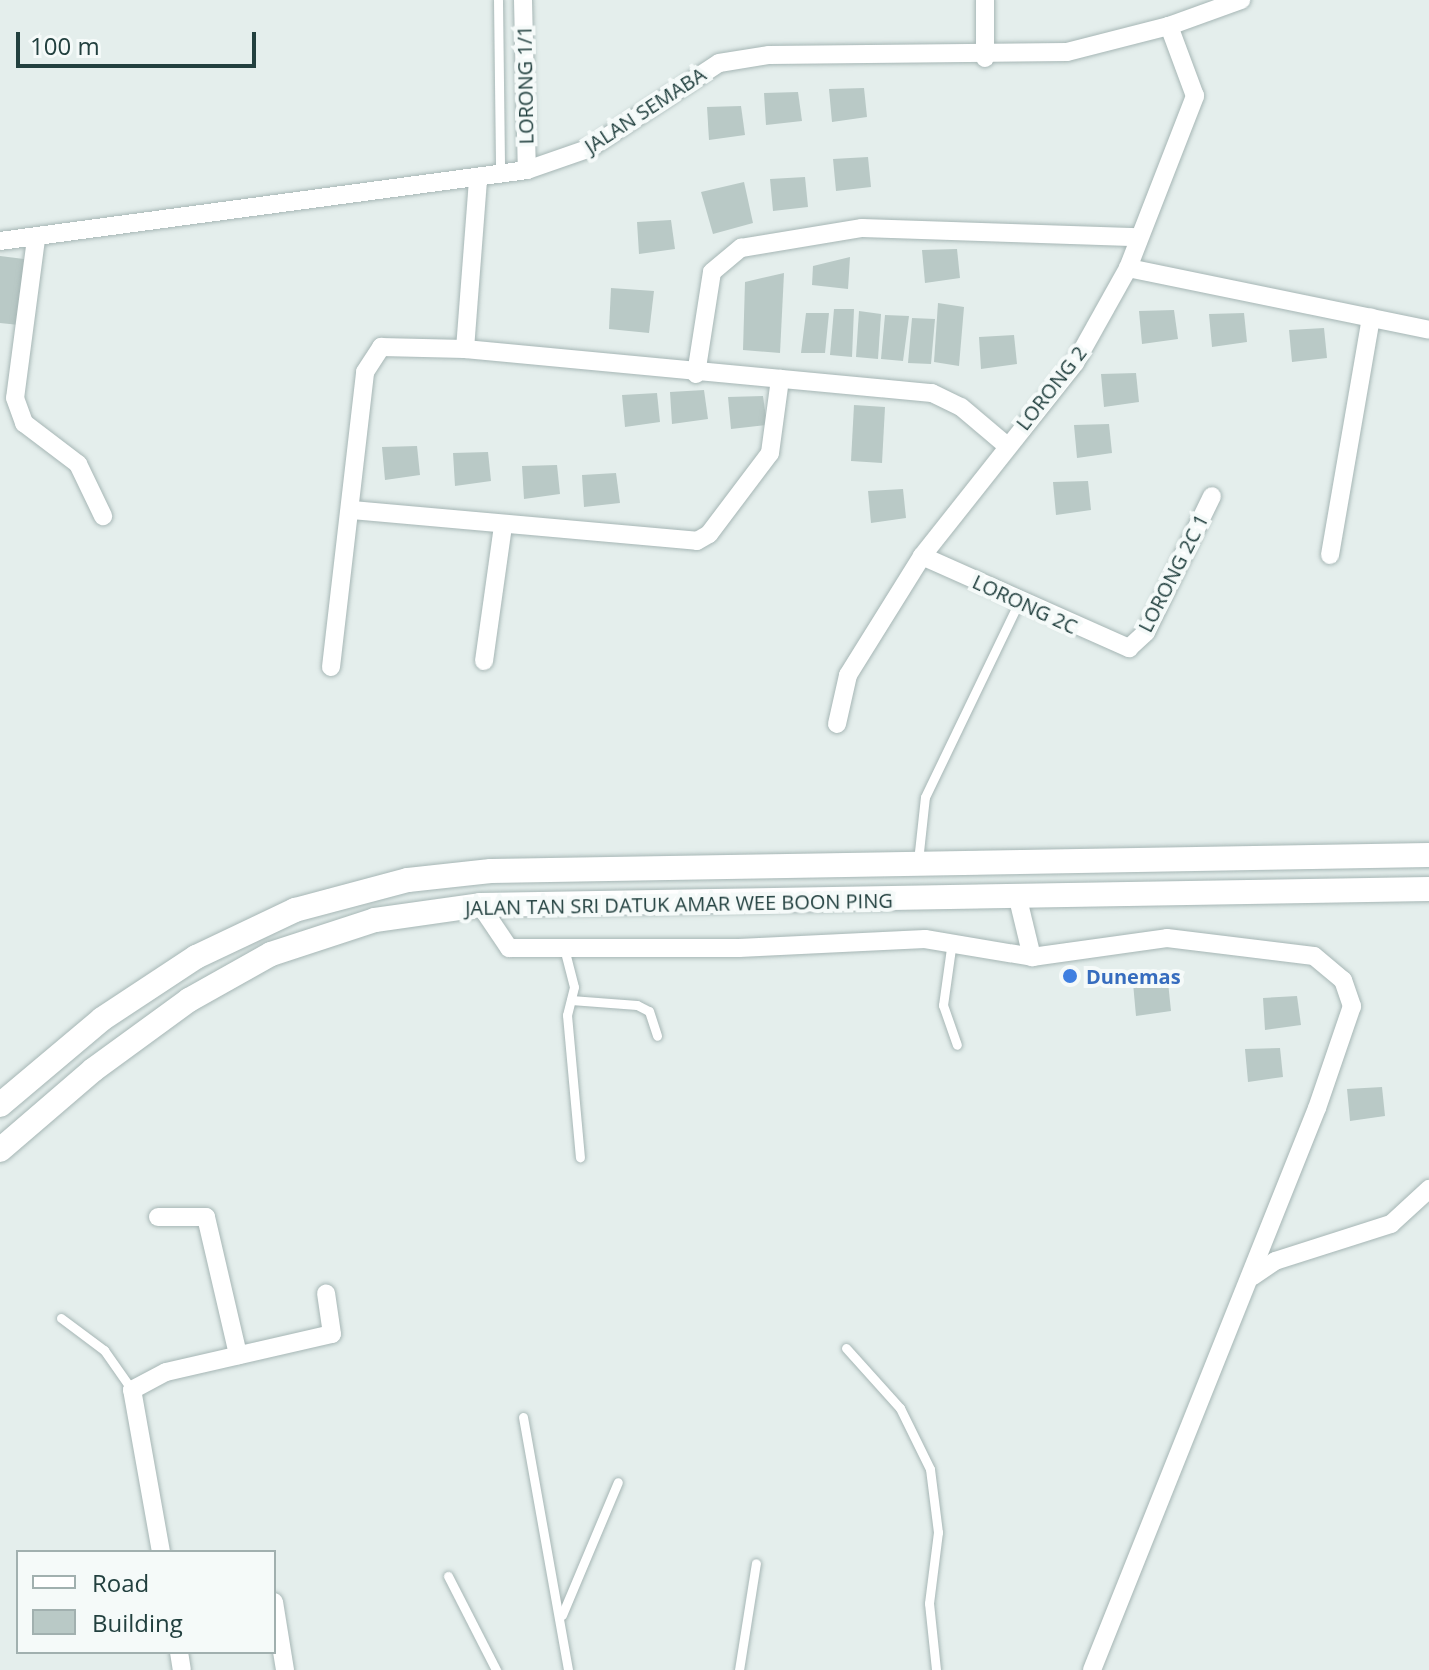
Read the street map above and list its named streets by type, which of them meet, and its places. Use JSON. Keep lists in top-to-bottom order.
{
  "streets": {
    "main road": ["JALAN TAN SRI DATUK AMAR WEE BOON PING"],
    "street": [
      "LORONG 1/1",
      "JALAN SEMABA",
      "LORONG 2",
      "LORONG 2C 1",
      "LORONG 2C"
    ]
  },
  "crossings": [
    ["LORONG 1/1", "JALAN SEMABA"],
    ["JALAN SEMABA", "LORONG 2"],
    ["LORONG 2", "LORONG 2C"],
    ["LORONG 2C 1", "LORONG 2C"]
  ],
  "places": ["Dunemas"],
  "legend": ["Road", "Building"],
  "scale_bar": "100 m"
}
